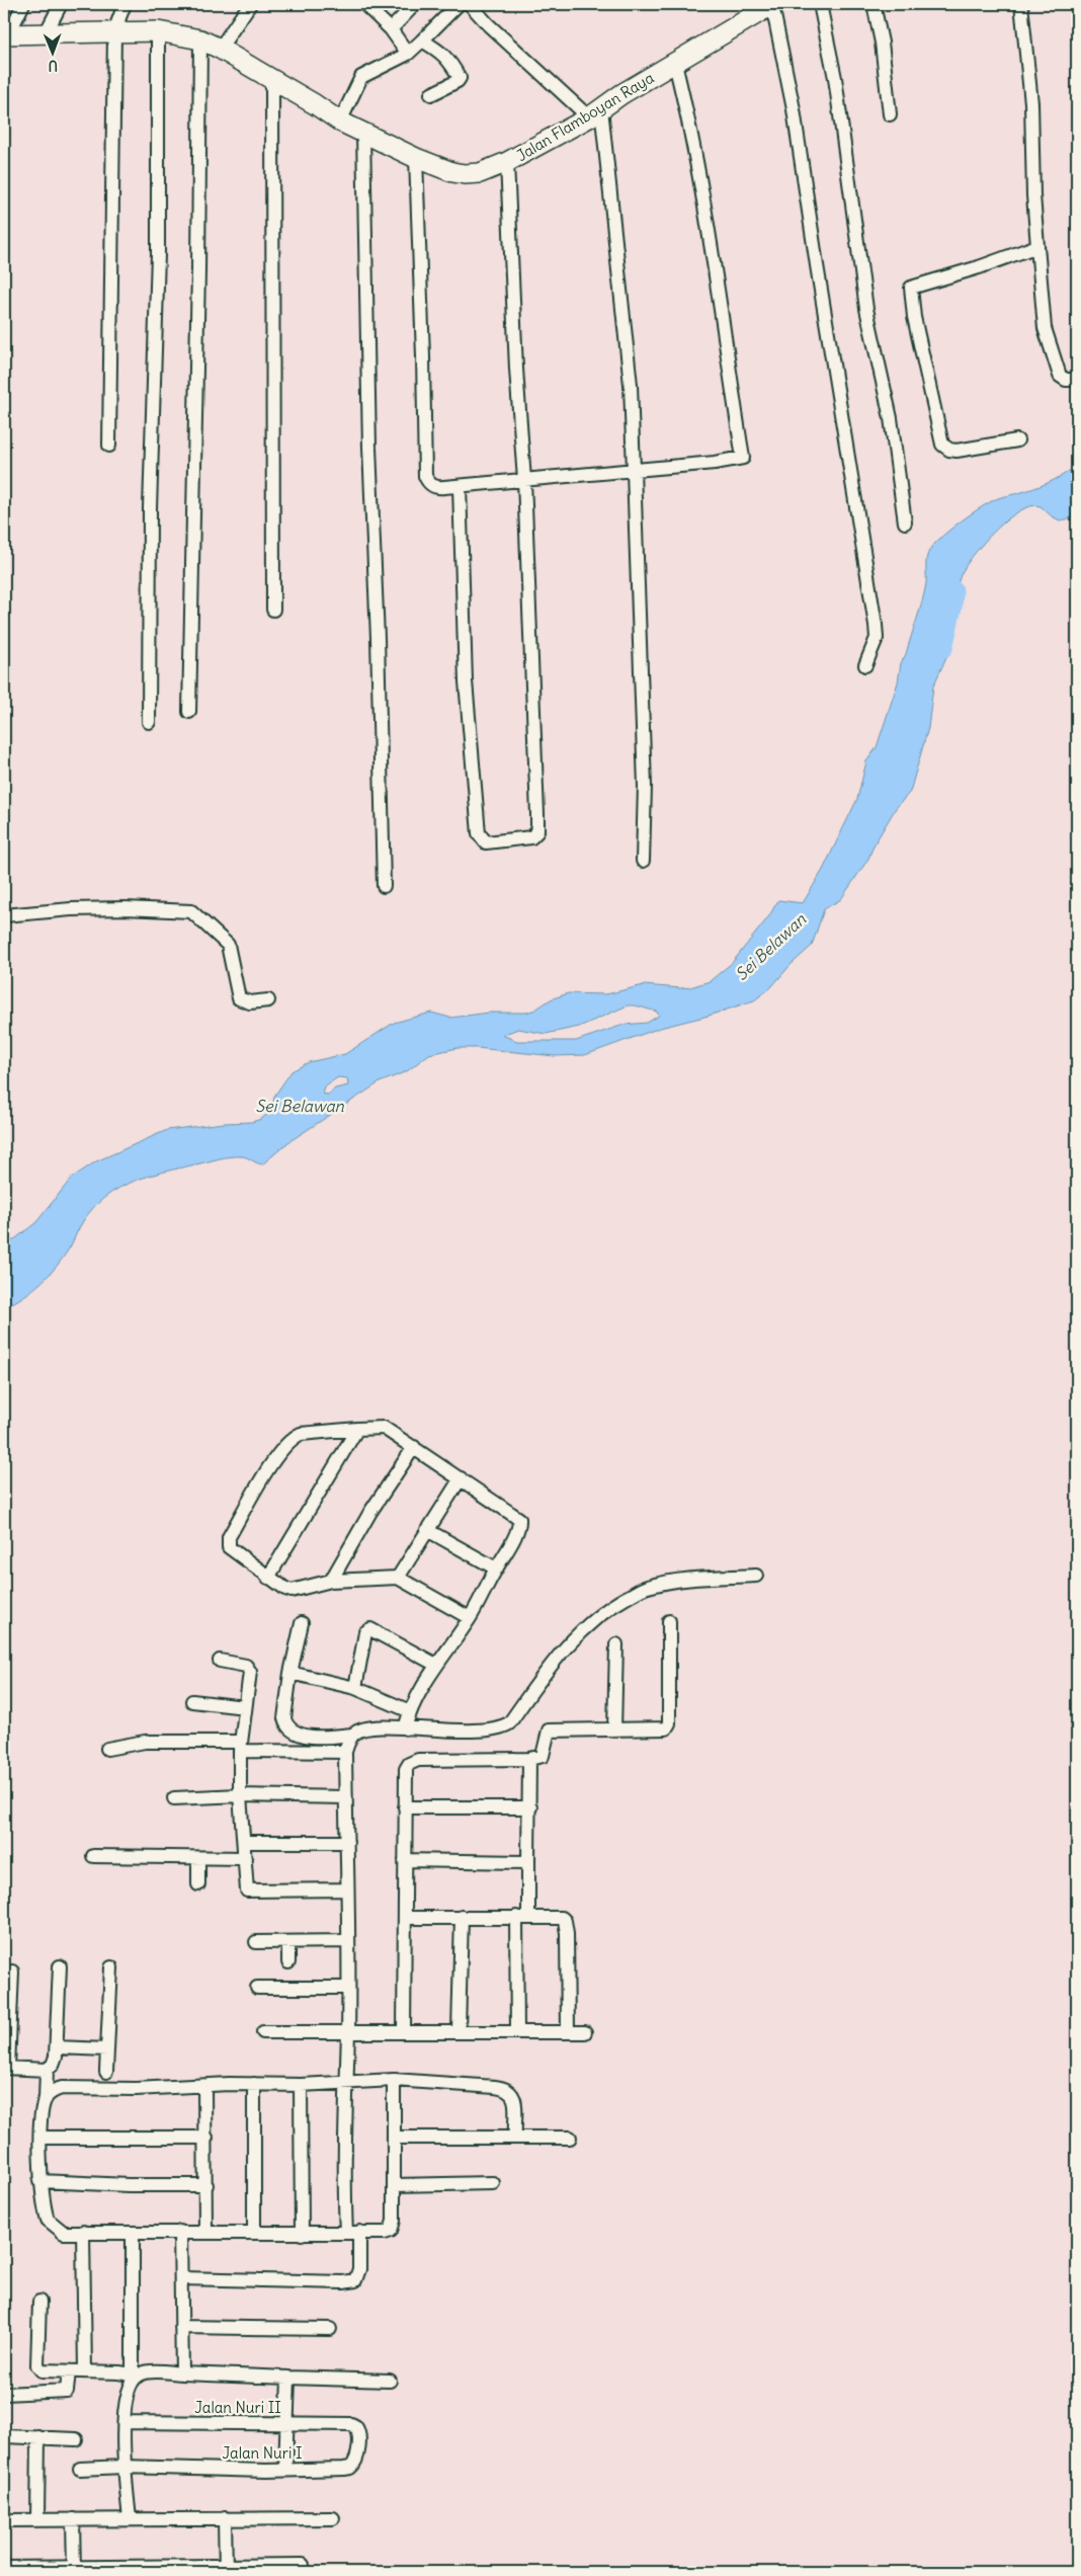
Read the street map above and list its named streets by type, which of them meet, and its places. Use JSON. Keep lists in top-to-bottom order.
{
  "streets": {
    "main road": ["Jalan Flamboyan Raya"],
    "street": ["Jalan Nuri II", "Jalan Nuri I"]
  },
  "crossings": [
    ["Jalan Nuri II", "Jalan Nuri I"]
  ],
  "water": ["Sei Belawan"],
  "north": "bottom"
}
